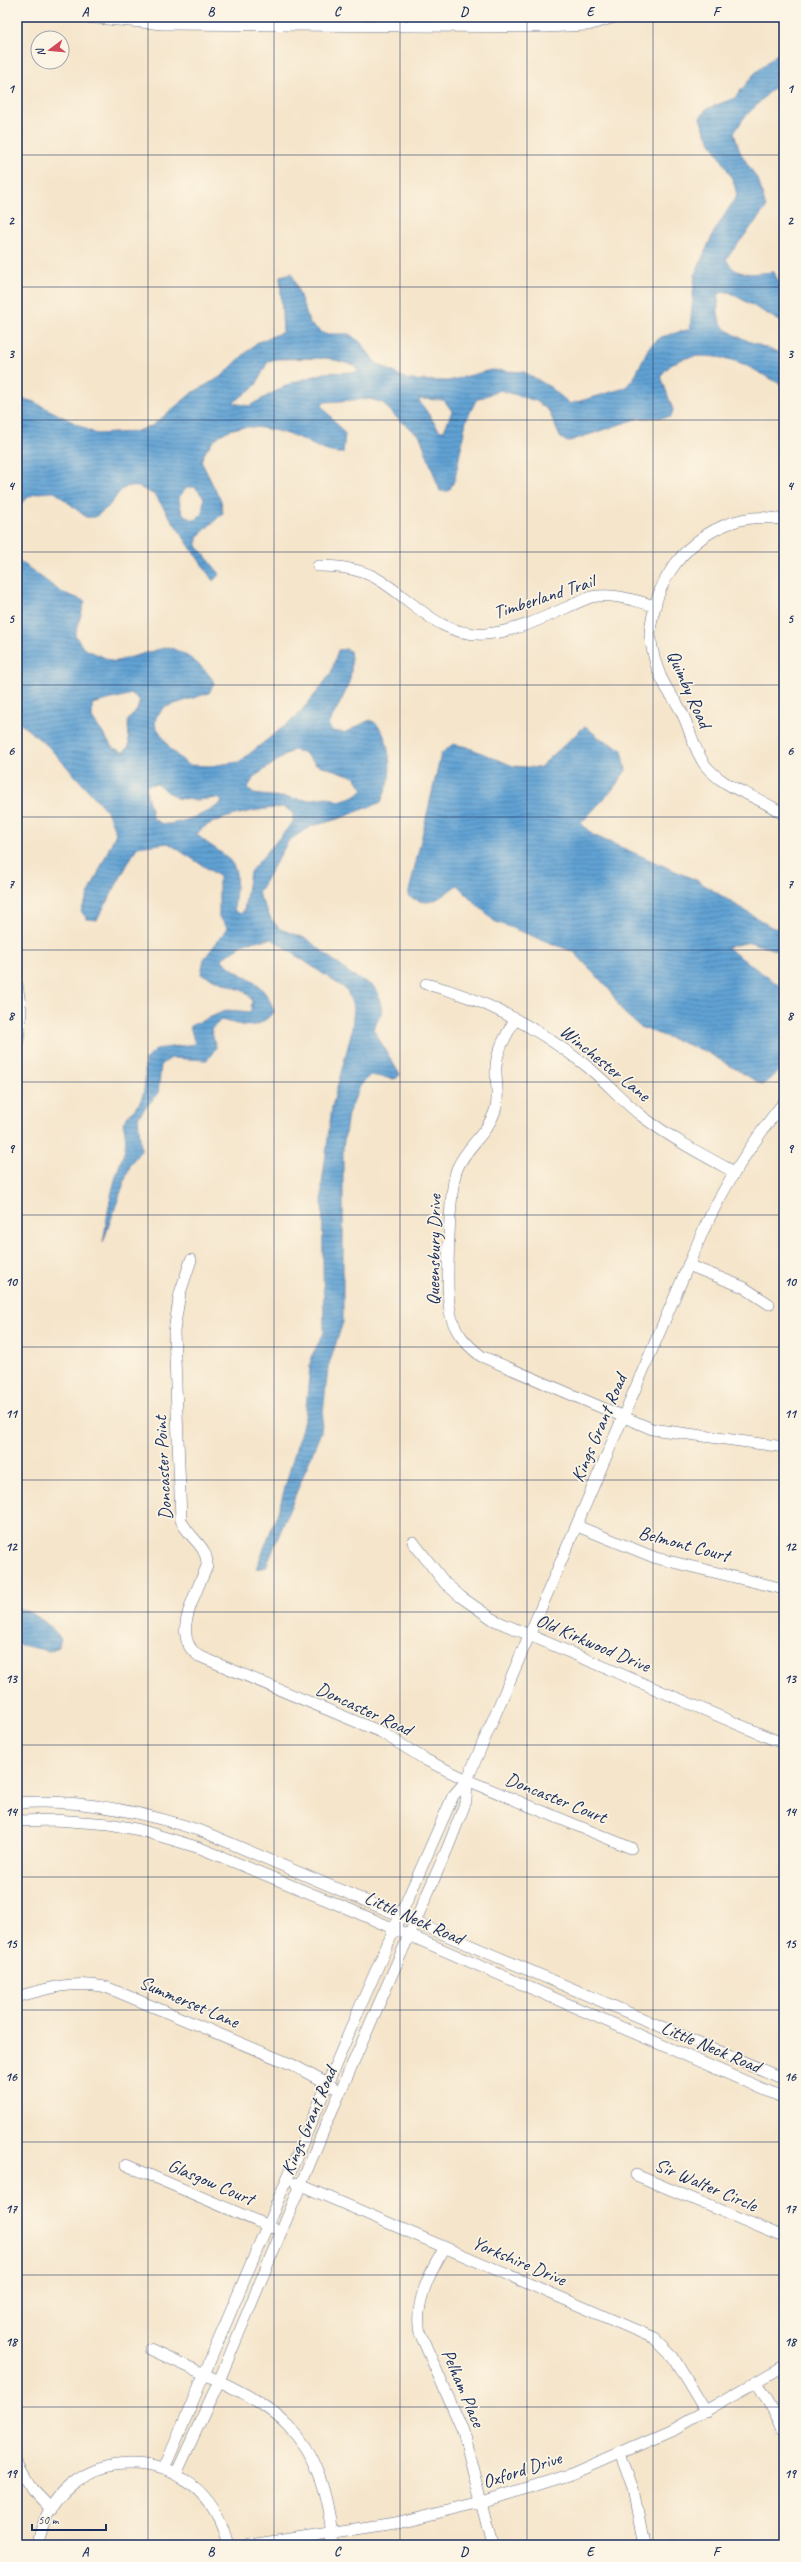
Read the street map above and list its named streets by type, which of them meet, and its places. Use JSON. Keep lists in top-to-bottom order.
{
  "streets": {
    "street": [
      "Timberland Trail",
      "Quimby Road",
      "Winchester Lane",
      "Queensbury Drive",
      "Kings Grant Road",
      "Doncaster Point",
      "Belmont Court",
      "Old Kirkwood Drive",
      "Doncaster Road",
      "Doncaster Court",
      "Little Neck Road",
      "Summerset Lane",
      "Glasgow Court",
      "Sir Walter Circle",
      "Yorkshire Drive",
      "Pelham Place",
      "Oxford Drive"
    ]
  },
  "crossings": [
    ["Timberland Trail", "Quimby Road"],
    ["Winchester Lane", "Queensbury Drive"],
    ["Winchester Lane", "Kings Grant Road"],
    ["Queensbury Drive", "Kings Grant Road"],
    ["Kings Grant Road", "Belmont Court"],
    ["Kings Grant Road", "Old Kirkwood Drive"],
    ["Kings Grant Road", "Doncaster Road"],
    ["Kings Grant Road", "Doncaster Court"],
    ["Kings Grant Road", "Little Neck Road"],
    ["Kings Grant Road", "Summerset Lane"],
    ["Kings Grant Road", "Glasgow Court"],
    ["Kings Grant Road", "Yorkshire Drive"],
    ["Doncaster Point", "Doncaster Road"],
    ["Doncaster Road", "Doncaster Court"],
    ["Yorkshire Drive", "Pelham Place"],
    ["Yorkshire Drive", "Oxford Drive"],
    ["Pelham Place", "Oxford Drive"]
  ],
  "scale_bar": "50 m",
  "north": "left",
  "grid": {
    "columns": [
      "A",
      "B",
      "C",
      "D",
      "E",
      "F"
    ],
    "rows": [
      "1",
      "2",
      "3",
      "4",
      "5",
      "6",
      "7",
      "8",
      "9",
      "10",
      "11",
      "12",
      "13",
      "14",
      "15",
      "16",
      "17",
      "18",
      "19"
    ]
  }
}
